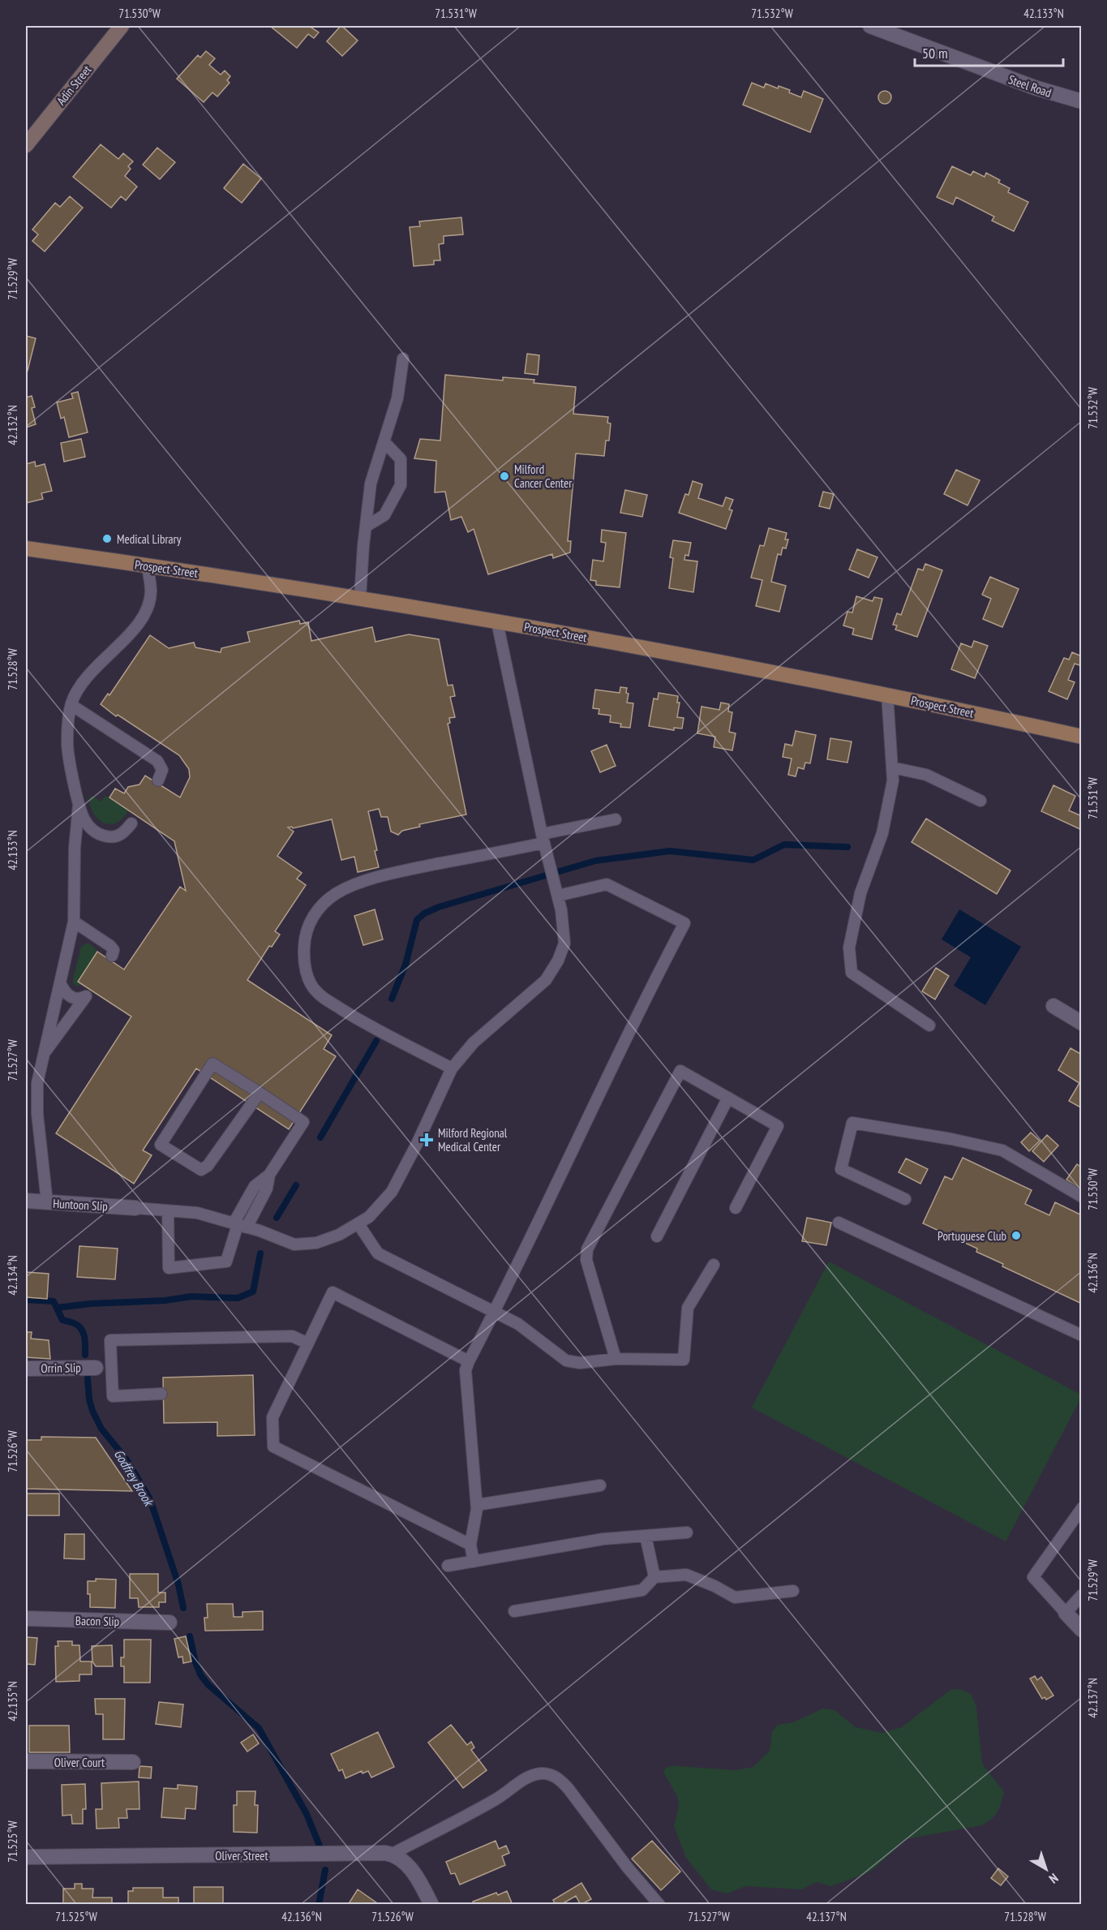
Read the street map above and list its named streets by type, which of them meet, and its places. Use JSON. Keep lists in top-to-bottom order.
{
  "streets": {
    "main road": ["Prospect Street"],
    "street": [
      "Adin Street",
      "Steel Road",
      "Huntoon Slip",
      "Orrin Slip",
      "Bacon Slip",
      "Oliver Court",
      "Oliver Street"
    ]
  },
  "water": ["Godfrey Brook"],
  "places": {
    "other": ["Milford Cancer Center", "Medical Library", "Portuguese Club"],
    "health": ["Milford Regional Medical Center"]
  },
  "scale_bar": "50 m",
  "north": "bottom right",
  "coordinates": [
    "71.530°W",
    "71.531°W",
    "71.532°W",
    "42.133°N",
    "71.529°W",
    "42.132°N",
    "71.528°W",
    "71.527°W",
    "42.136°N",
    "42.134°N",
    "71.526°W",
    "42.137°N",
    "42.135°N",
    "71.525°W"
  ]
}
